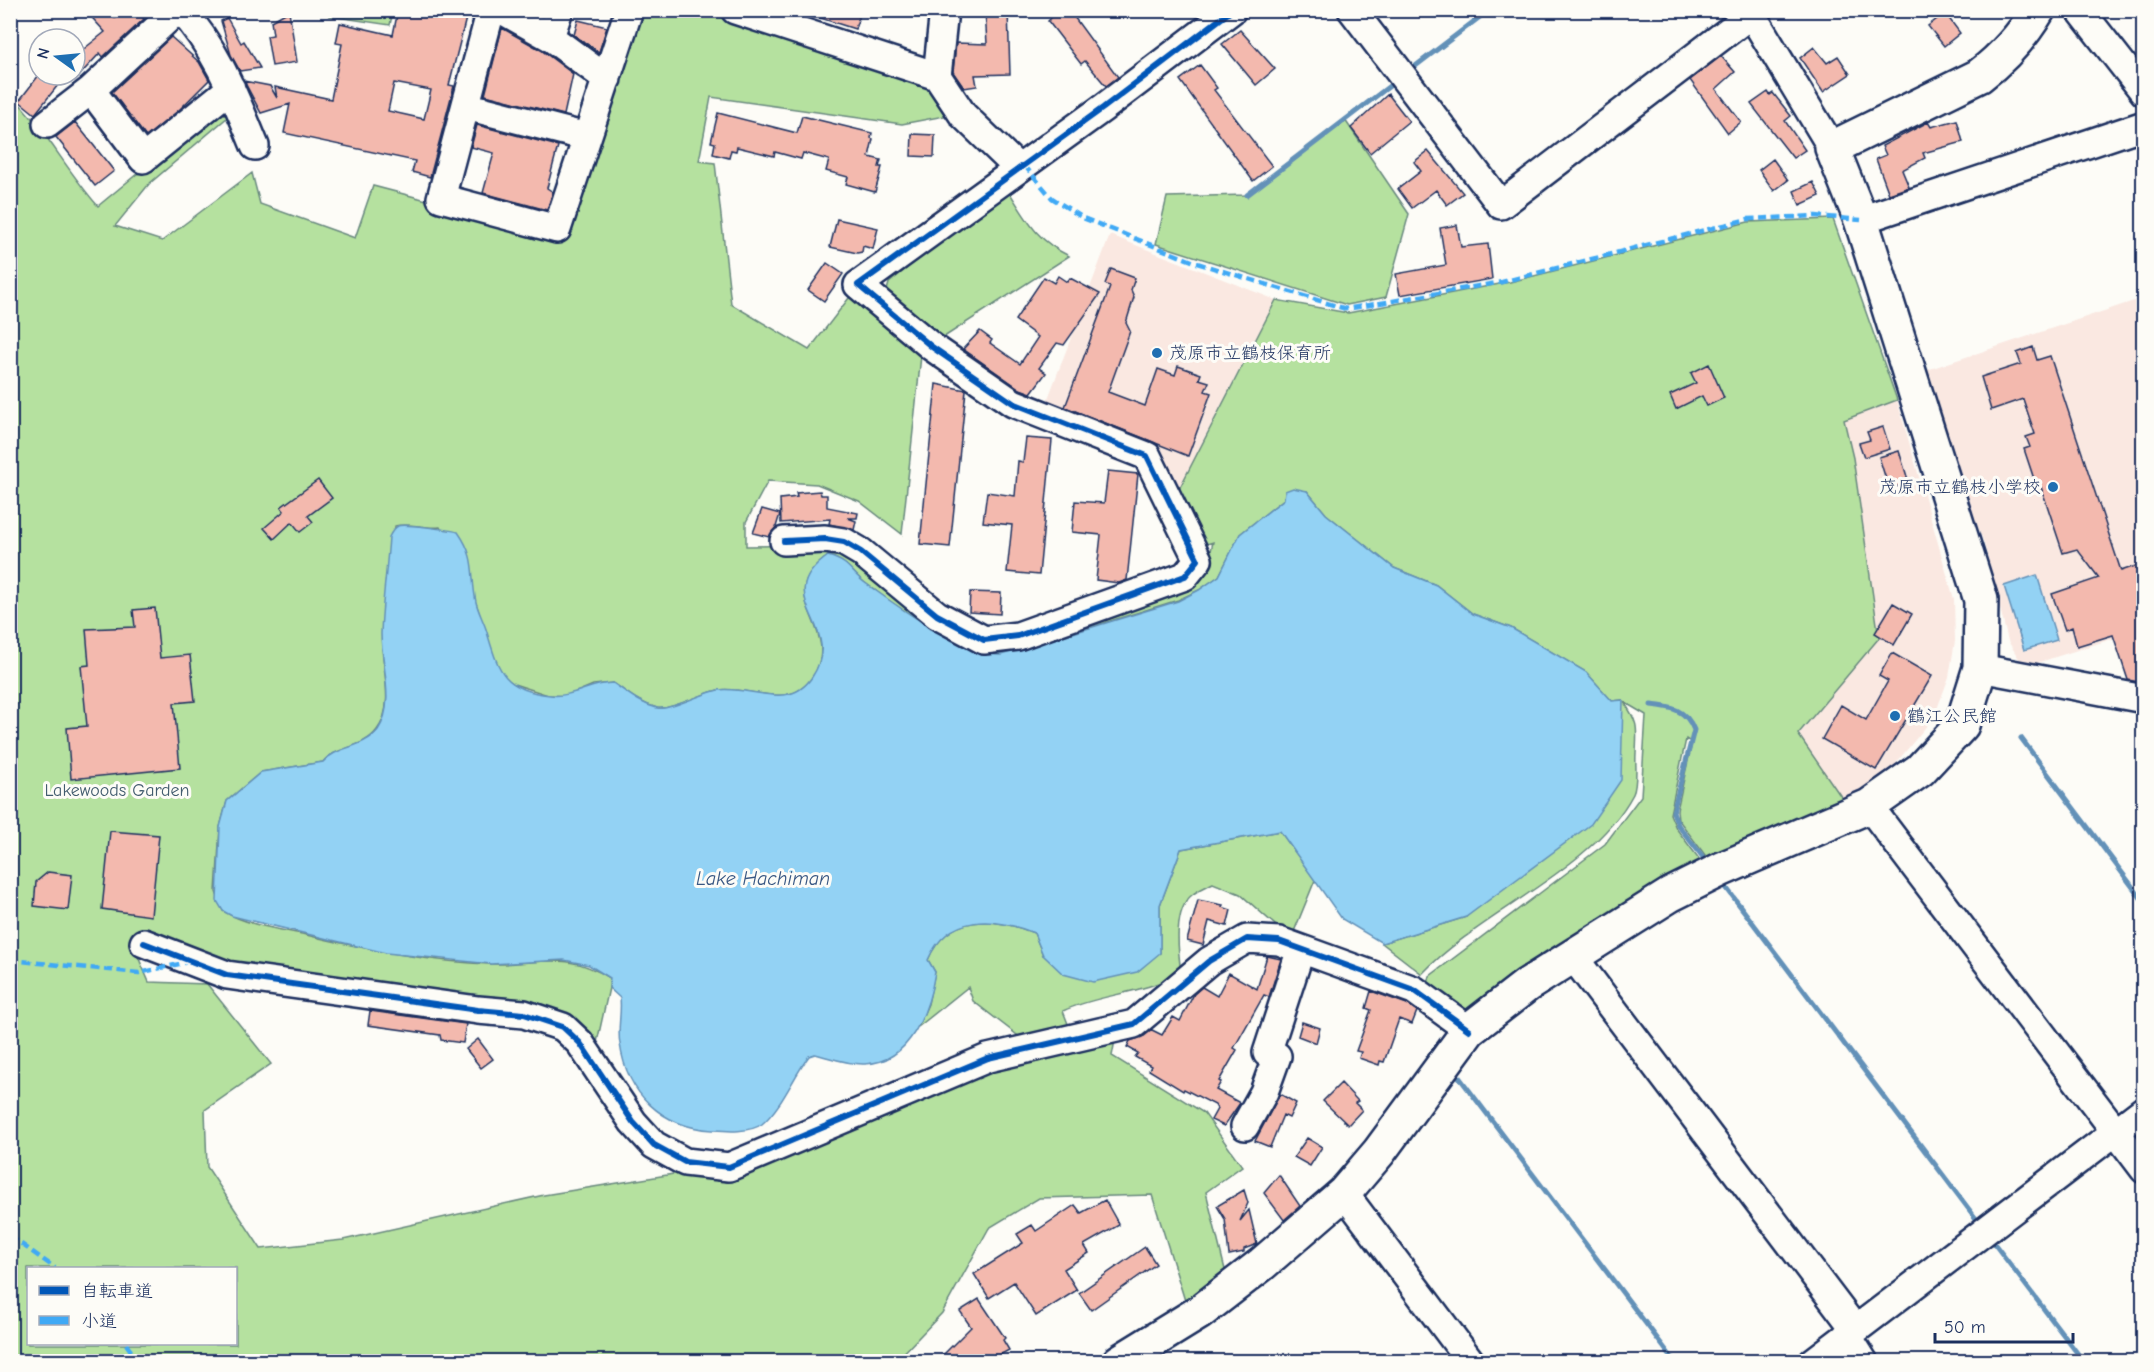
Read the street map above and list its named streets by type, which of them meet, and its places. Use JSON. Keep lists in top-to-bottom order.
{
  "water": ["Lake Hachiman"],
  "parks": ["Lakewoods Garden"],
  "places": ["茂原市立鶴枝保育所", "茂原市立鶴枝小学校", "鶴江公民館"],
  "legend": ["自転車道", "小道"],
  "scale_bar": "50 m",
  "north": "left"
}
